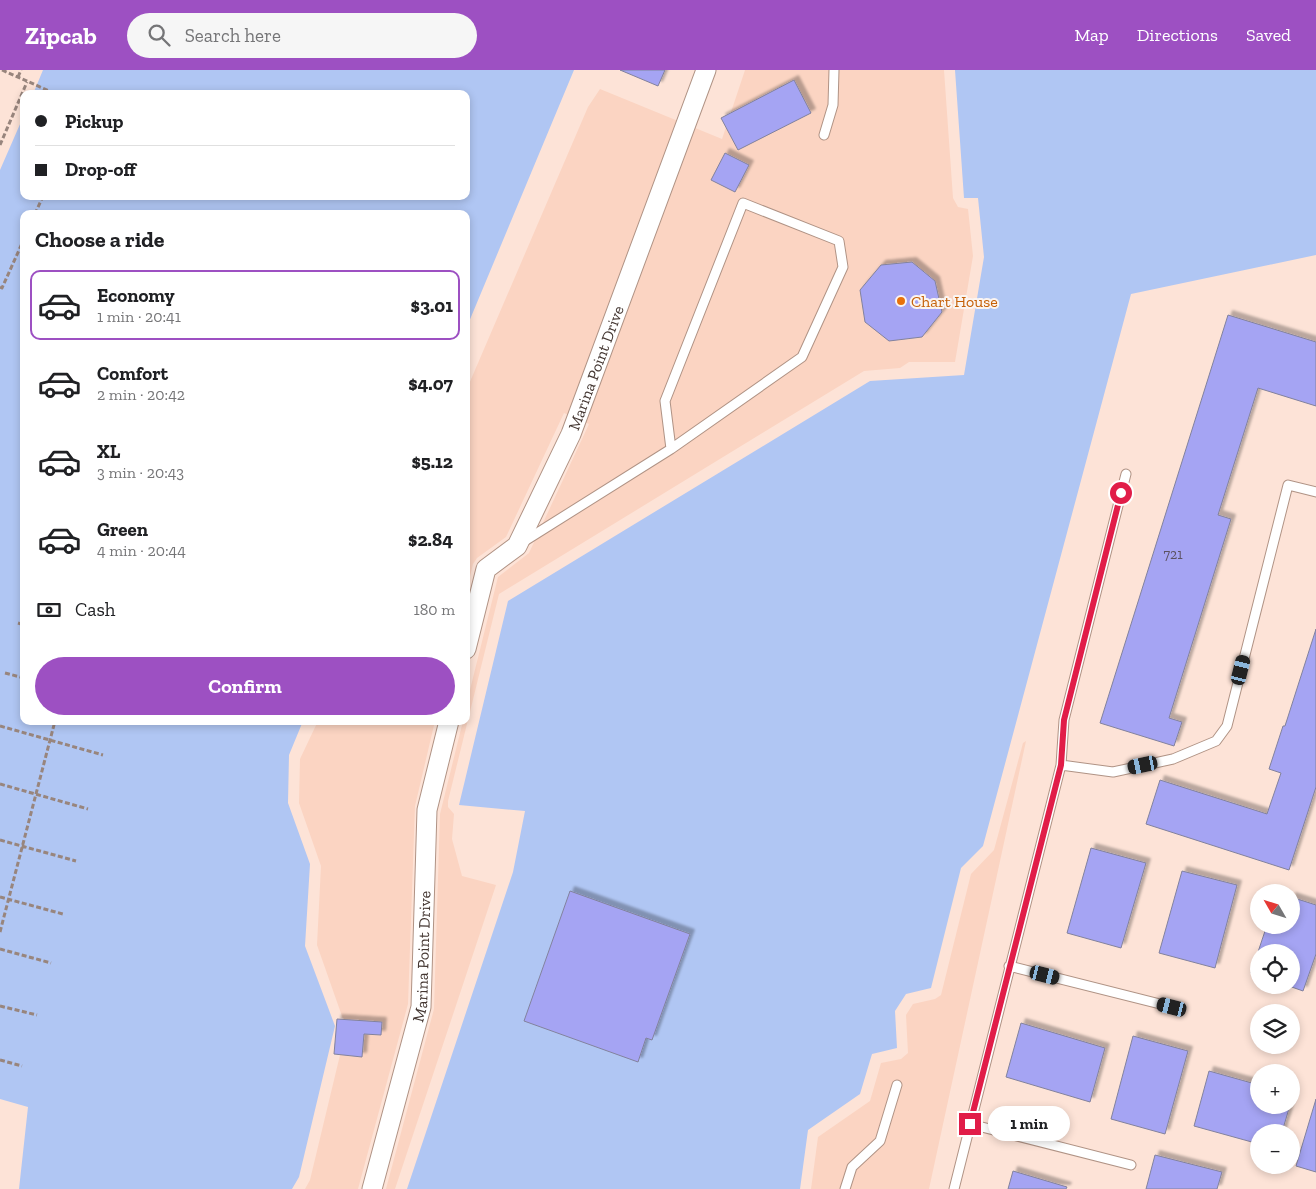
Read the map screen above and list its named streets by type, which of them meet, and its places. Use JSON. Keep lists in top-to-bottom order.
{
  "streets": {
    "street": ["Marina Point Drive"]
  },
  "places": ["Chart House"],
  "house_numbers": ["721"],
  "north": "top left",
  "page": {
    "header": "Zipcab",
    "search": "Search here",
    "nav": ["Map", "Directions", "Saved"],
    "banner": ["Pickup", "Drop-off"],
    "heading": "Choose a ride",
    "list": [
      {
        "name": "Economy",
        "note": "1 min · 20:41",
        "value": "$3.01"
      },
      {
        "name": "Comfort",
        "note": "2 min · 20:42",
        "value": "$4.07"
      },
      {
        "name": "XL",
        "note": "3 min · 20:43",
        "value": "$5.12"
      },
      {
        "name": "Green",
        "note": "4 min · 20:44",
        "value": "$2.84"
      }
    ],
    "pay": ["Cash", "180 m"],
    "buttons": "Confirm",
    "map_buttons": ["+", "−"],
    "bubble": "1 min"
  }
}
